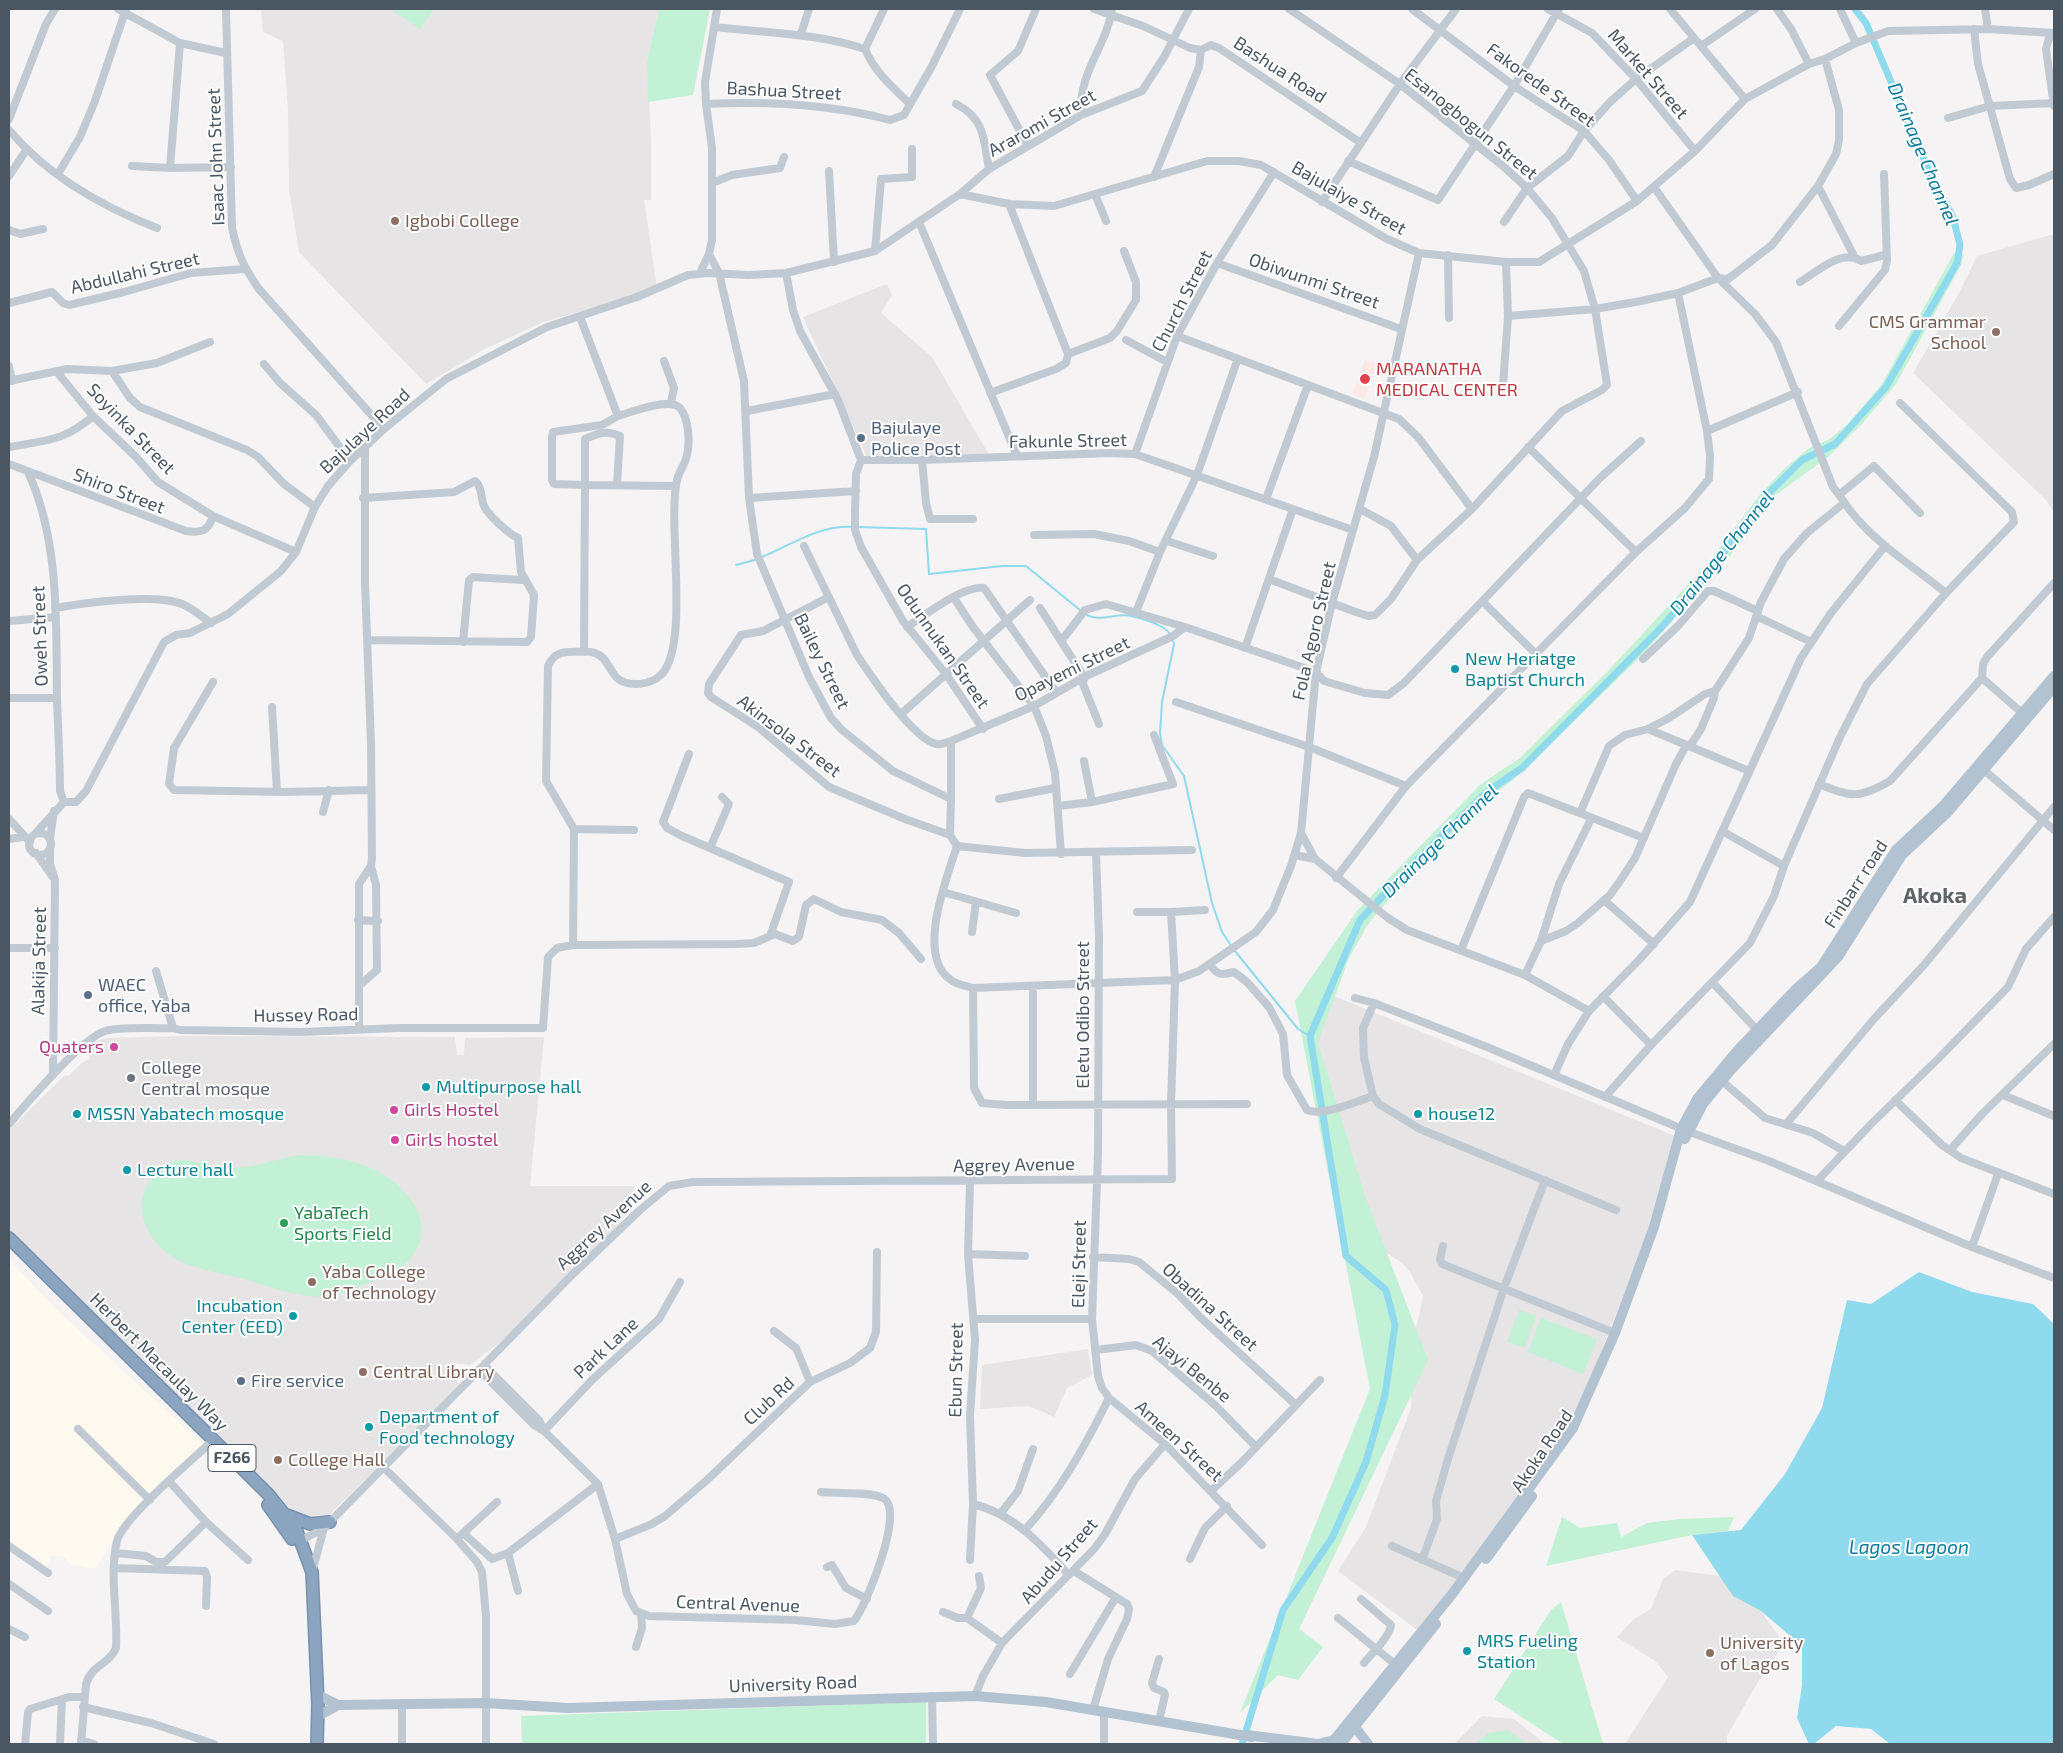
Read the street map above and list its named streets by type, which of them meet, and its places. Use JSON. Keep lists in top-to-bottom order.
{
  "streets": {
    "highway": ["Herbert Macaulay Way", "F266"],
    "main road": ["Finbarr road", "Akoka Road", "University Road"],
    "street": [
      "Bashua Road",
      "Market Street",
      "Fakorede Street",
      "Bashua Street",
      "Araromi Street",
      "Esanogbogun Street",
      "Isaac John Street",
      "Bajulaiye Street",
      "Abdullahi Street",
      "Obiwunmi Street",
      "Church Street",
      "Soyinka Street",
      "Bajulaye Road",
      "Fakunle Street",
      "Shiro Street",
      "Fola Agoro Street",
      "Oweh Street",
      "Odunnukan Street",
      "Bailey Street",
      "Opayemi Street",
      "Akinsola Street",
      "Alakija Street",
      "Hussey Road",
      "Eletu Odibo Street",
      "Aggrey Avenue",
      "Eleji Street",
      "Obadina Street",
      "Park Lane",
      "Ajayi Benbe",
      "Ebun Street",
      "Club Rd",
      "Ameen Street",
      "Abudu Street",
      "Central Avenue"
    ]
  },
  "crossings": [
    ["Bashua Road", "Araromi Street"],
    ["Market Street", "Bajulaiye Street"],
    ["Fakorede Street", "Bajulaiye Street"],
    ["Araromi Street", "Bajulaiye Street"],
    ["Esanogbogun Street", "Bajulaiye Street"],
    ["Isaac John Street", "Abdullahi Street"],
    ["Isaac John Street", "Bajulaye Road"],
    ["Bajulaiye Street", "Church Street"],
    ["Bajulaiye Street", "Fola Agoro Street"],
    ["Obiwunmi Street", "Church Street"],
    ["Obiwunmi Street", "Fola Agoro Street"],
    ["Church Street", "Fakunle Street"],
    ["Soyinka Street", "Bajulaye Road"],
    ["Soyinka Street", "Shiro Street"],
    ["Bajulaye Road", "Oweh Street"],
    ["Bajulaye Road", "Odunnukan Street"],
    ["Bajulaye Road", "Bailey Street"],
    ["Bajulaye Road", "Alakija Street"],
    ["Fakunle Street", "Fola Agoro Street"],
    ["Fakunle Street", "Odunnukan Street"],
    ["Shiro Street", "Oweh Street"],
    ["Fola Agoro Street", "Eletu Odibo Street"],
    ["Odunnukan Street", "Opayemi Street"],
    ["Bailey Street", "Akinsola Street"],
    ["Alakija Street", "Hussey Road"],
    ["Eletu Odibo Street", "Aggrey Avenue"],
    ["Eletu Odibo Street", "Eleji Street"],
    ["Aggrey Avenue", "Eleji Street"],
    ["Aggrey Avenue", "Ebun Street"],
    ["Eleji Street", "Obadina Street"],
    ["Eleji Street", "Ajayi Benbe"],
    ["Eleji Street", "Ameen Street"],
    ["Ajayi Benbe", "Ameen Street"],
    ["Ameen Street", "Abudu Street"],
    ["Abudu Street", "University Road"]
  ],
  "districts": ["Akoka"],
  "water": ["Drainage Channel", "Lagos Lagoon"],
  "places": [
    "Igbobi College",
    "CMS Grammar School",
    "MARANATHA MEDICAL CENTER",
    "Bajulaye Police Post",
    "New Heriatge Baptist Church",
    "WAEC office, Yaba",
    "Quaters",
    "College Central mosque",
    "Multipurpose hall",
    "Girls Hostel",
    "MSSN Yabatech mosque",
    "house12",
    "Girls hostel",
    "Lecture hall",
    "YabaTech Sports Field",
    "Yaba College of Technology",
    "Incubation Center (EED)",
    "Central Library",
    "Fire service",
    "Department of Food technology",
    "College Hall",
    "MRS Fueling Station",
    "University of Lagos"
  ]
}
